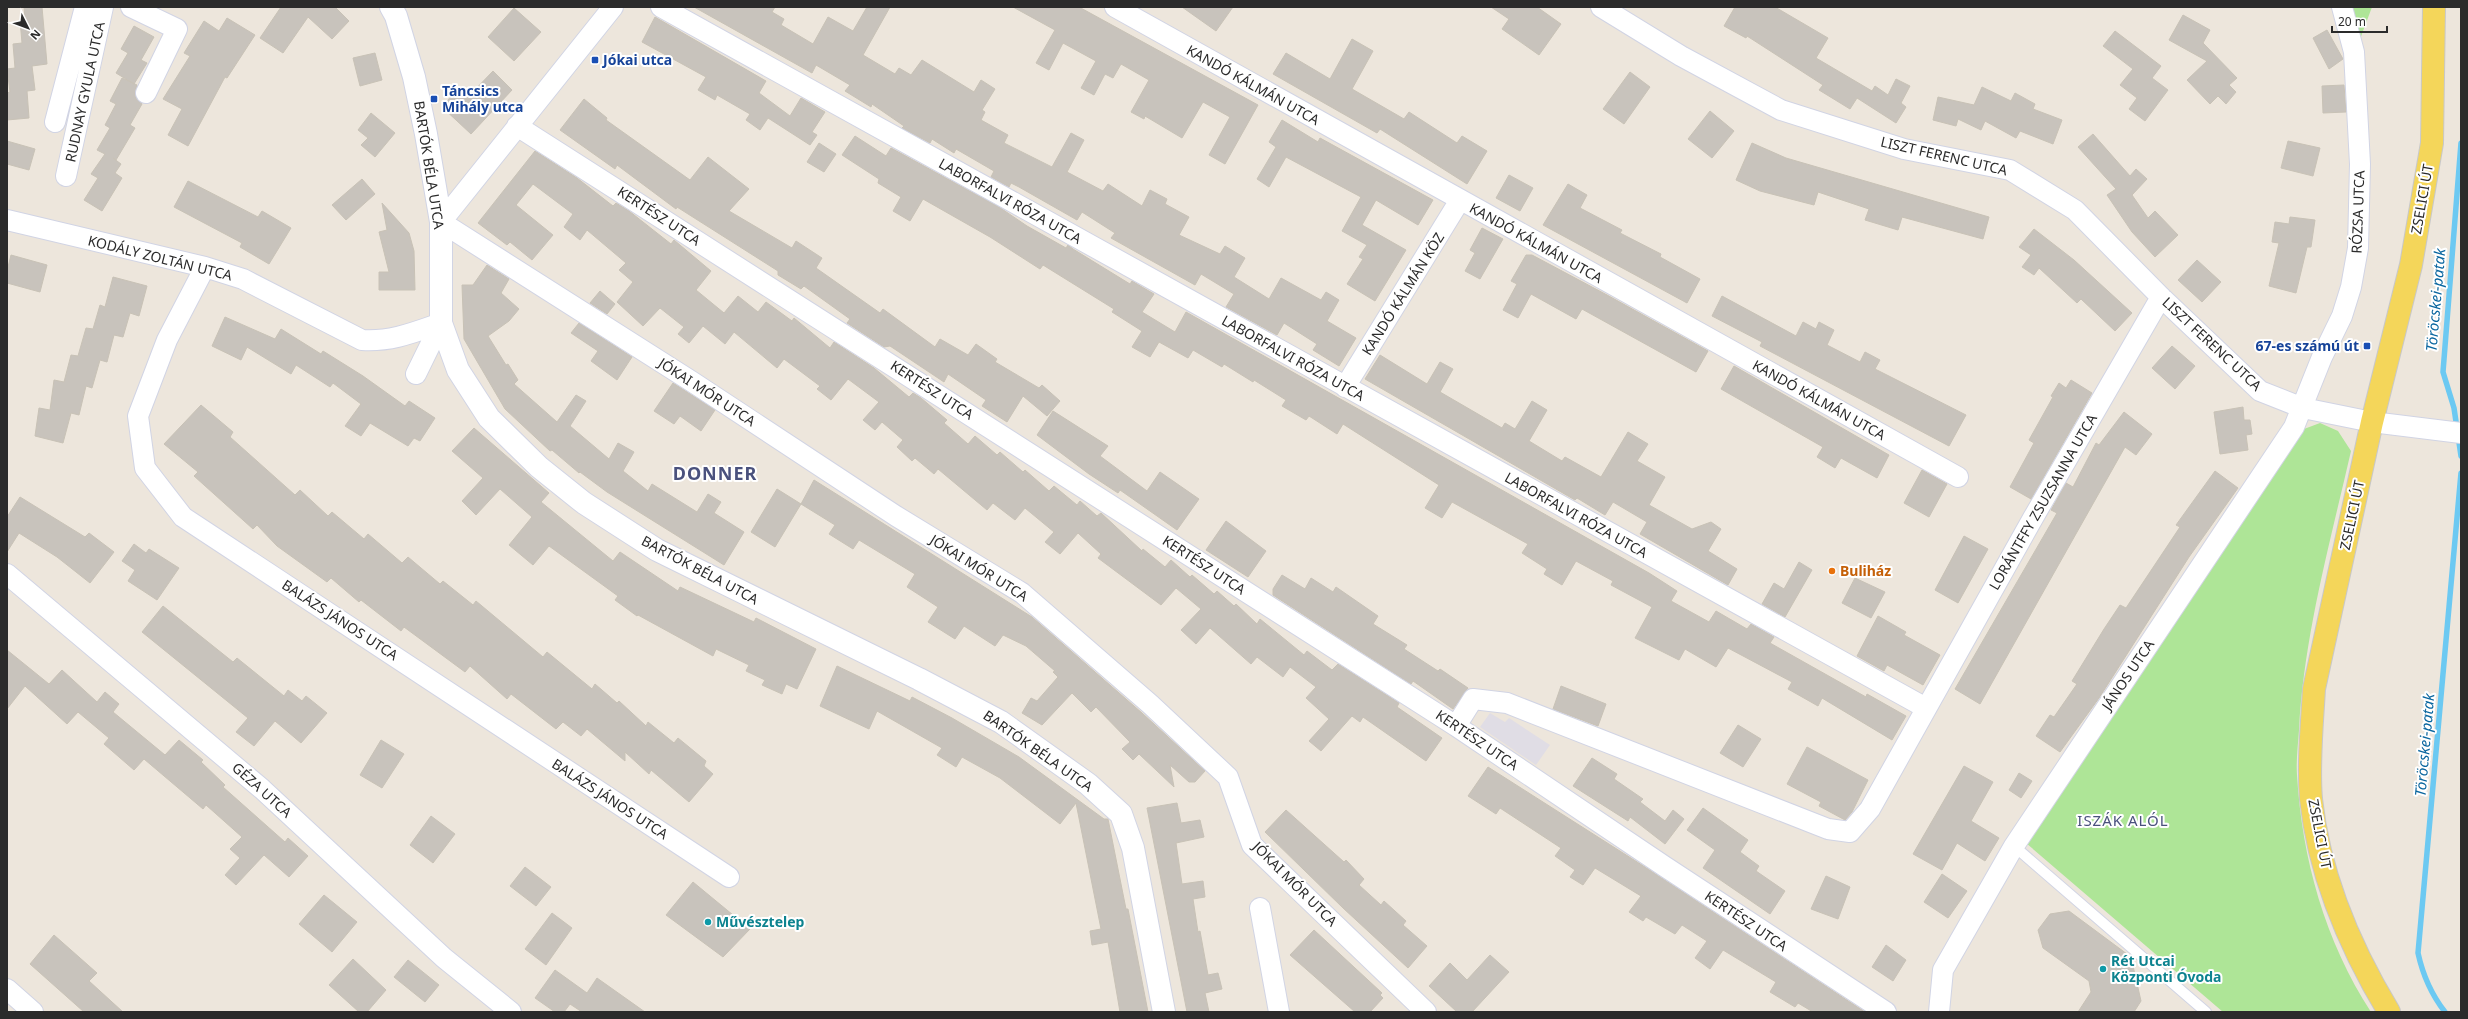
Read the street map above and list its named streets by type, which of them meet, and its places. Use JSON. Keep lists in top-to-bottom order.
{
  "streets": {
    "main road": ["ZSELICI ÚT"],
    "street": [
      "KANDÓ KÁLMÁN UTCA",
      "RUDNAY GYULA UTCA",
      "LISZT FERENC UTCA",
      "BARTÓK BÉLA UTCA",
      "LABORFALVI RÓZA UTCA",
      "RÓZSA UTCA",
      "KERTÉSZ UTCA",
      "KODÁLY ZOLTÁN UTCA",
      "KANDÓ KÁLMÁN KÖZ",
      "JÓKAI MÓR UTCA",
      "LORÁNTFFY ZSUZSANNA UTCA",
      "BALÁZS JÁNOS UTCA",
      "JÁNOS UTCA",
      "GÉZA UTCA"
    ]
  },
  "crossings": [
    ["KANDÓ KÁLMÁN UTCA", "KANDÓ KÁLMÁN KÖZ"],
    ["LISZT FERENC UTCA", "RÓZSA UTCA"],
    ["LISZT FERENC UTCA", "LORÁNTFFY ZSUZSANNA UTCA"],
    ["LISZT FERENC UTCA", "JÁNOS UTCA"],
    ["BARTÓK BÉLA UTCA", "KODÁLY ZOLTÁN UTCA"],
    ["BARTÓK BÉLA UTCA", "JÓKAI MÓR UTCA"],
    ["LABORFALVI RÓZA UTCA", "KANDÓ KÁLMÁN KÖZ"],
    ["LABORFALVI RÓZA UTCA", "LORÁNTFFY ZSUZSANNA UTCA"],
    ["RÓZSA UTCA", "JÁNOS UTCA"],
    ["KERTÉSZ UTCA", "LORÁNTFFY ZSUZSANNA UTCA"],
    ["KODÁLY ZOLTÁN UTCA", "BALÁZS JÁNOS UTCA"]
  ],
  "districts": ["DONNER", "ISZÁK ALÓL"],
  "water": ["Töröcskei-patak"],
  "places": {
    "transit": ["Jókai utca", "Táncsics Mihály utca", "67-es számú út"],
    "other": ["Buliház", "Művésztelep", "Rét Utcai Központi Óvoda"]
  },
  "scale_bar": "20 m",
  "north": "bottom right"
}
